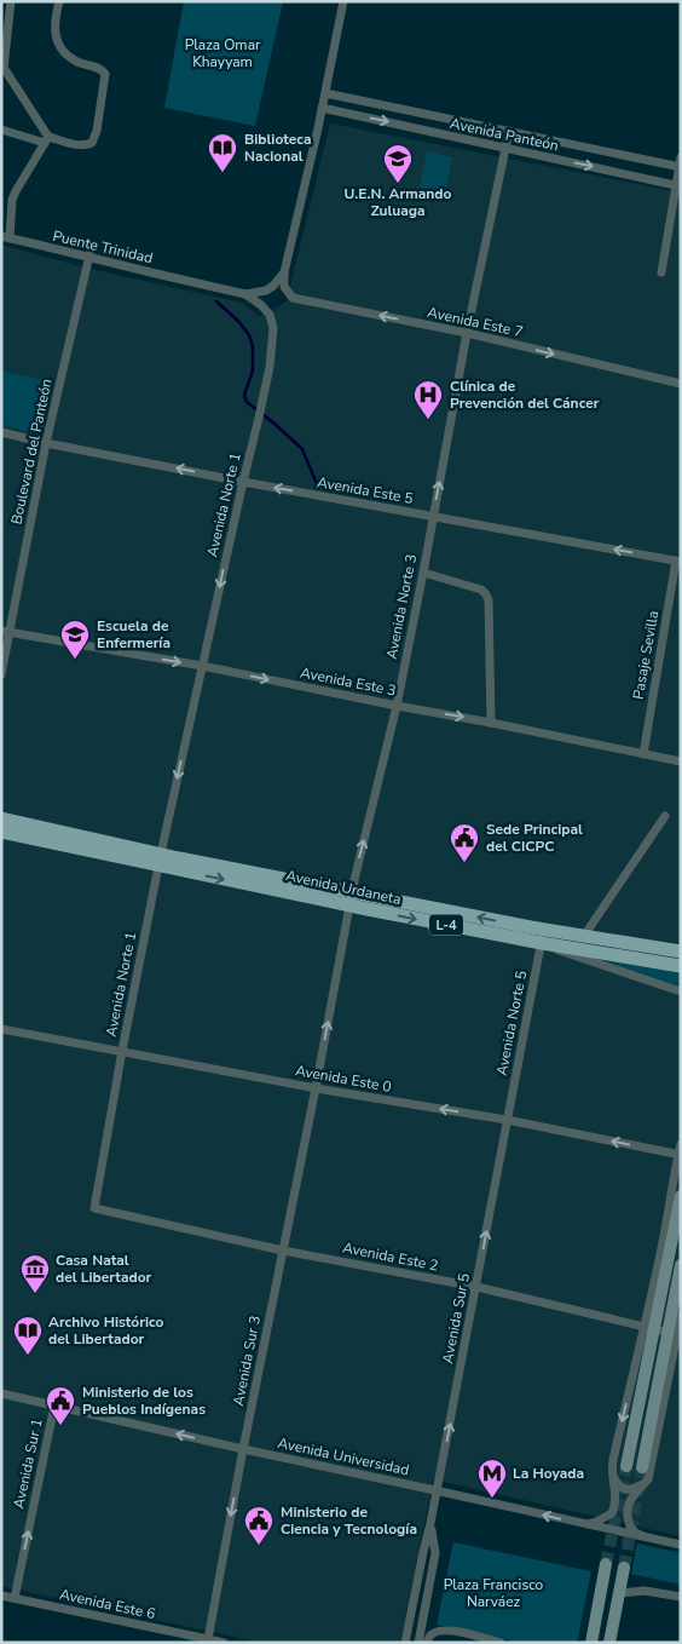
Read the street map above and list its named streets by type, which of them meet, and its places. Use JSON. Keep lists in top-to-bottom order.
{
  "streets": {
    "main road": ["Avenida Urdaneta", "L-4"],
    "street": [
      "Avenida Panteón",
      "Puente Trinidad",
      "Avenida Este 7",
      "Boulevard del Panteón",
      "Avenida Este 5",
      "Avenida Norte 1",
      "Avenida Norte 3",
      "Pasaje Sevilla",
      "Avenida Este 3",
      "Avenida Norte 5",
      "Avenida Este 0",
      "Avenida Este 2",
      "Avenida Sur 5",
      "Avenida Sur 3",
      "Avenida Universidad",
      "Avenida Sur 1",
      "Avenida Este 6"
    ]
  },
  "crossings": [
    ["Avenida Panteón", "Avenida Norte 3"],
    ["Puente Trinidad", "Avenida Norte 1"],
    ["Avenida Este 7", "Avenida Norte 3"],
    ["Boulevard del Panteón", "Avenida Este 5"],
    ["Boulevard del Panteón", "Avenida Este 3"],
    ["Avenida Este 5", "Avenida Norte 1"],
    ["Avenida Este 5", "Avenida Norte 3"],
    ["Avenida Este 5", "Pasaje Sevilla"],
    ["Avenida Norte 1", "Avenida Este 3"],
    ["Avenida Norte 1", "Avenida Urdaneta"],
    ["Avenida Norte 1", "Avenida Este 0"],
    ["Avenida Norte 1", "Avenida Este 2"],
    ["Avenida Norte 3", "Avenida Este 3"],
    ["Avenida Norte 3", "Avenida Urdaneta"],
    ["Avenida Norte 3", "Avenida Este 0"],
    ["Avenida Norte 3", "Avenida Sur 3"],
    ["Pasaje Sevilla", "Avenida Este 3"],
    ["Avenida Urdaneta", "Avenida Norte 5"],
    ["Avenida Norte 5", "Avenida Este 0"],
    ["Avenida Norte 5", "Avenida Sur 5"],
    ["Avenida Este 0", "Avenida Este 2"],
    ["Avenida Este 0", "Avenida Sur 5"],
    ["Avenida Este 0", "Avenida Sur 3"],
    ["Avenida Este 2", "Avenida Sur 5"],
    ["Avenida Este 2", "Avenida Sur 3"],
    ["Avenida Sur 5", "Avenida Universidad"],
    ["Avenida Sur 3", "Avenida Universidad"],
    ["Avenida Sur 3", "Avenida Este 6"],
    ["Avenida Universidad", "Avenida Sur 1"],
    ["Avenida Sur 1", "Avenida Este 6"]
  ],
  "one_way": [
    "Avenida Este 5",
    "Avenida Norte 1",
    "Avenida Norte 3",
    "Avenida Este 3",
    "Avenida Este 0",
    "Avenida Sur 5",
    "Avenida Universidad",
    "Avenida Sur 1"
  ],
  "parks": ["Plaza Omar Khayyam", "Plaza Francisco Narváez"],
  "places": {
    "library": ["Biblioteca Nacional", "Archivo Histórico del Libertador"],
    "school or university": ["U.E.N. Armando Zuluaga", "Escuela de Enfermería"],
    "hospital": ["Clínica de Prevención del Cáncer"],
    "public building": ["Sede Principal del CICPC", "Ministerio de los Pueblos Indígenas", "Ministerio de Ciencia y Tecnología"],
    "museum": ["Casa Natal del Libertador"],
    "metro station": ["La Hoyada"]
  }
}
